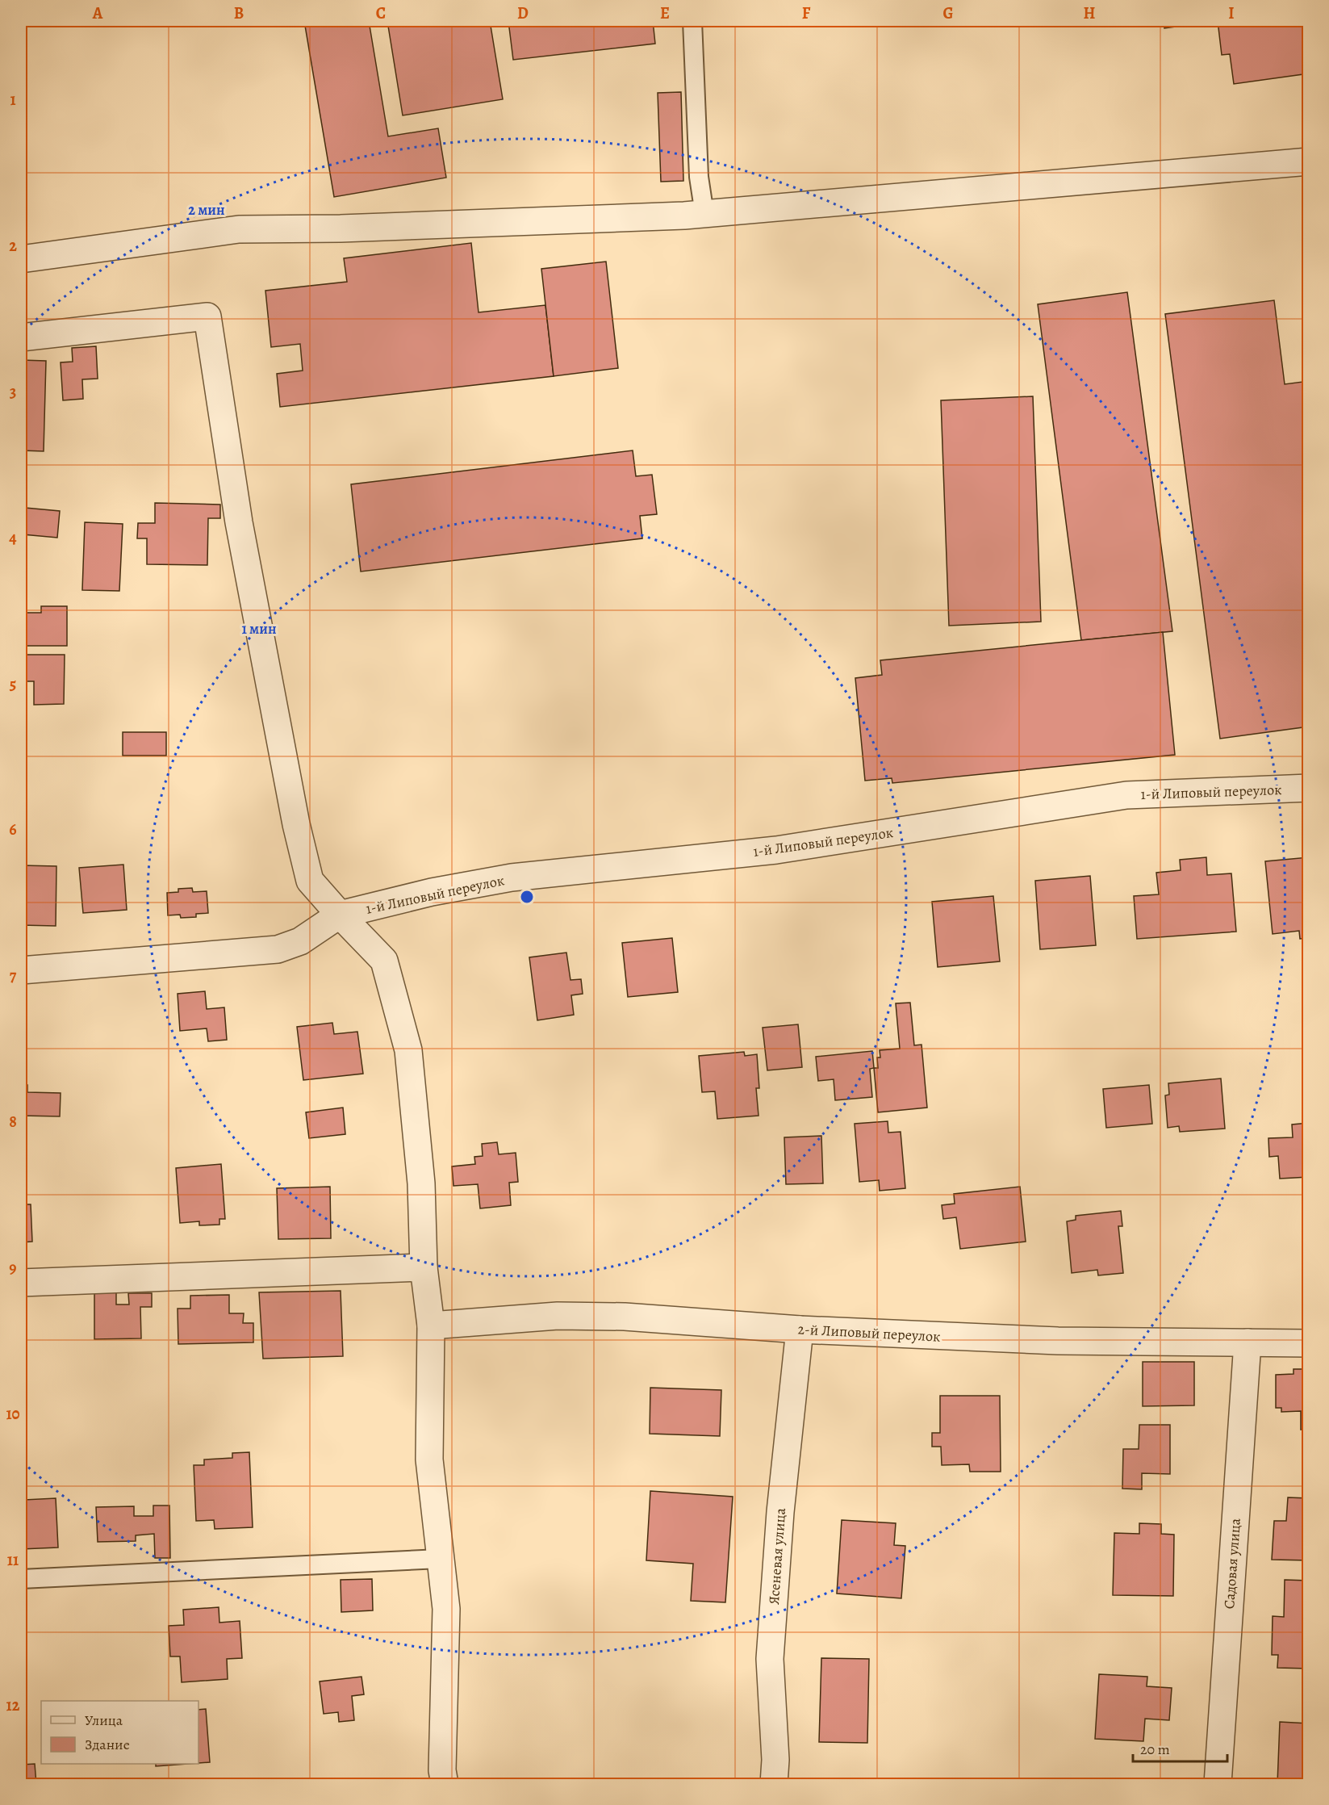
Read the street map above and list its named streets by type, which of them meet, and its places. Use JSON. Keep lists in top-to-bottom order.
{
  "streets": {
    "street": [
      "1-й Липовый переулок",
      "2-й Липовый переулок",
      "Ясеневая улица",
      "Садовая улица"
    ]
  },
  "crossings": [
    ["2-й Липовый переулок", "Ясеневая улица"],
    ["2-й Липовый переулок", "Садовая улица"]
  ],
  "legend": ["Улица", "Здание"],
  "scale_bar": "20 m",
  "grid": {
    "columns": [
      "A",
      "B",
      "C",
      "D",
      "E",
      "F",
      "G",
      "H",
      "I"
    ],
    "rows": [
      "1",
      "2",
      "3",
      "4",
      "5",
      "6",
      "7",
      "8",
      "9",
      "10",
      "11",
      "12"
    ]
  },
  "rings": ["2 мин", "1 мин"]
}
